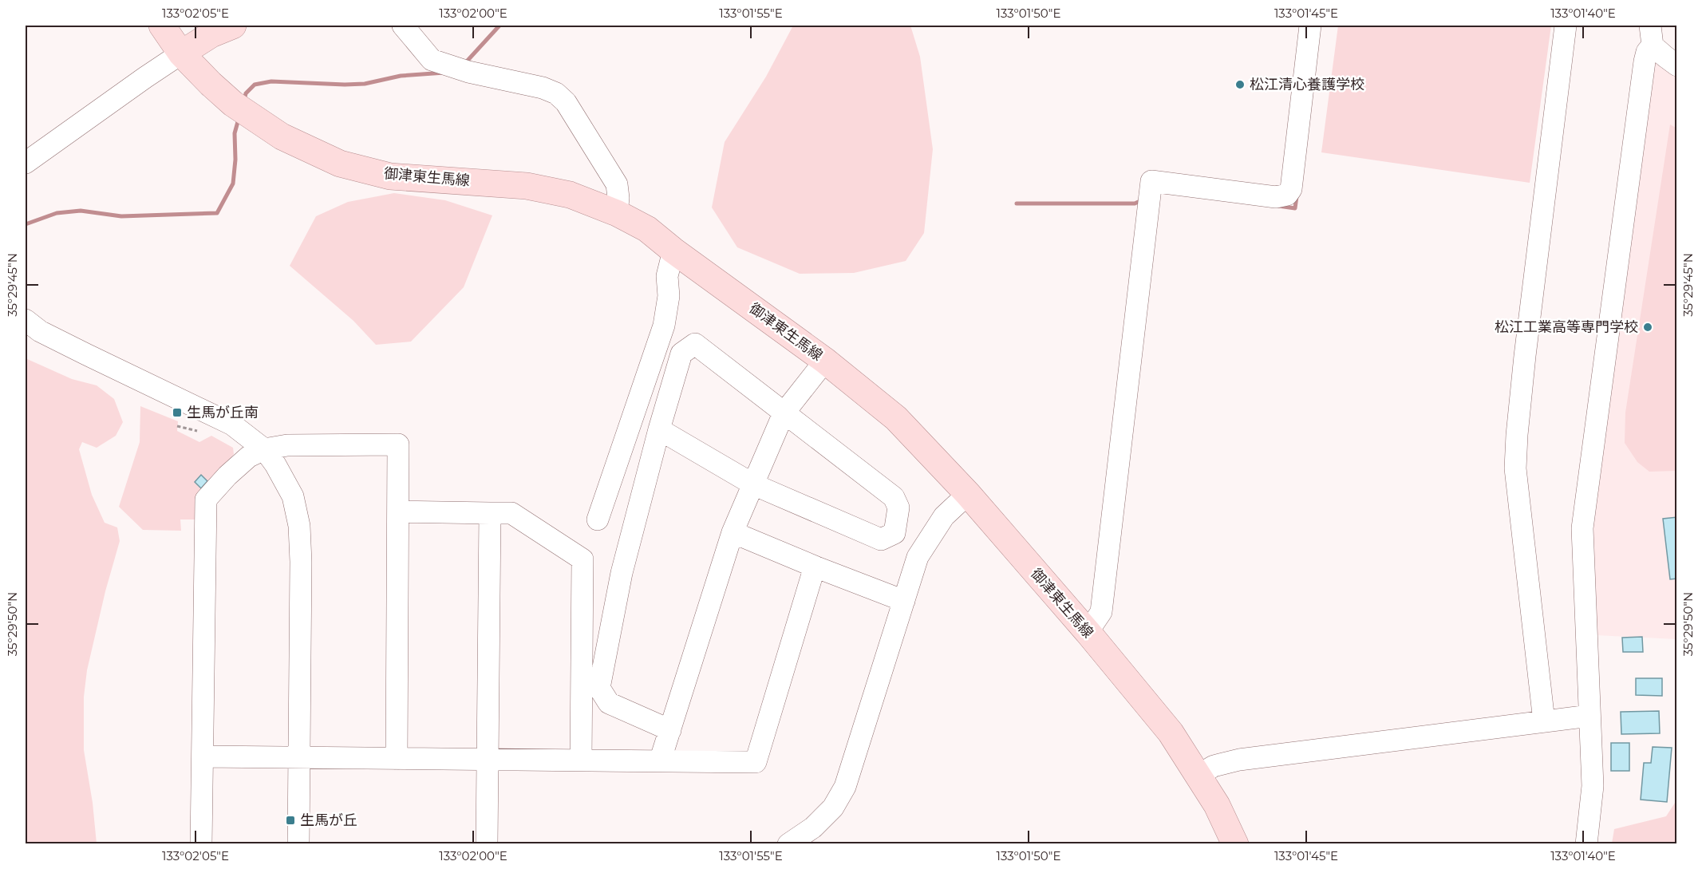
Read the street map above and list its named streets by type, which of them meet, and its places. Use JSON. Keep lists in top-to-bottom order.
{
  "streets": {
    "main road": ["御津東生馬線"]
  },
  "places": {
    "other": ["松江清心養護学校", "松江工業高等専門学校"],
    "transit": ["生馬が丘南", "生馬が丘"]
  },
  "coordinates": [
    "133°02'05\"E",
    "133°02'00\"E",
    "133°01'55\"E",
    "133°01'50\"E",
    "133°01'45\"E",
    "133°01'40\"E",
    "35°29'45\"N",
    "35°29'50\"N"
  ]
}
